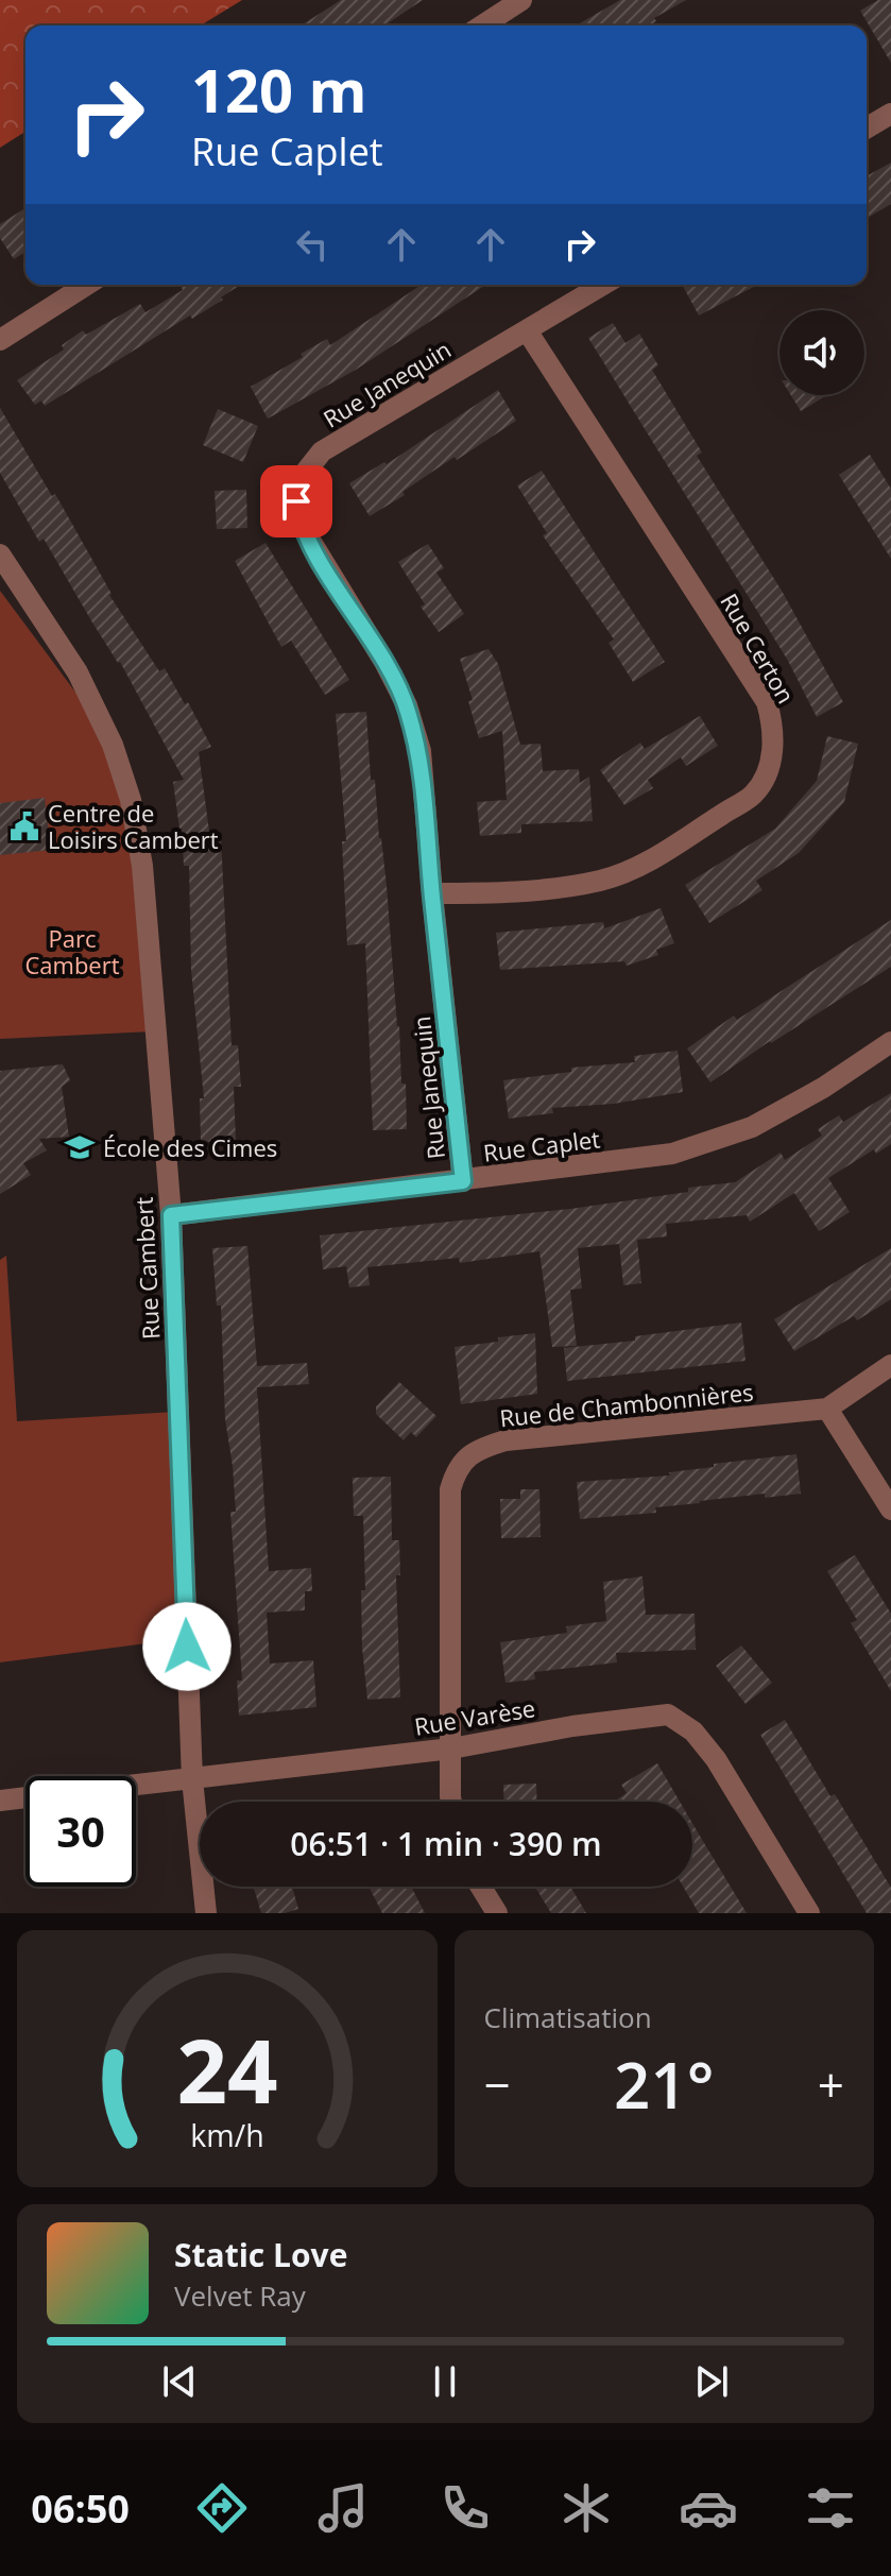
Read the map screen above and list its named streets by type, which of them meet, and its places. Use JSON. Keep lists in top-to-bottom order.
{
  "streets": {
    "street": [
      "Rue Janequin",
      "Rue Certon",
      "Rue Caplet",
      "Rue Cambert",
      "Rue de Chambonnières",
      "Rue Varèse"
    ]
  },
  "crossings": [
    ["Rue Janequin", "Rue Certon"],
    ["Rue Janequin", "Rue Caplet"],
    ["Rue Caplet", "Rue Cambert"],
    ["Rue Cambert", "Rue Varèse"],
    ["Rue de Chambonnières", "Rue Varèse"]
  ],
  "parks": ["Parc Cambert"],
  "places": {
    "public building": ["Centre de Loisirs Cambert"],
    "school or university": ["École des Cimes"]
  },
  "page": {
    "turn": ["120 m", "Rue Caplet"],
    "limit": "30",
    "trip": "06:51 · 1 min · 390 m",
    "tile": "Climatisation",
    "heat": ["−", "21°", "+"],
    "song": ["Static Love", "Velvet Ray"],
    "tabs": "06:50",
    "gauge": ["24", "km/h"]
  }
}
